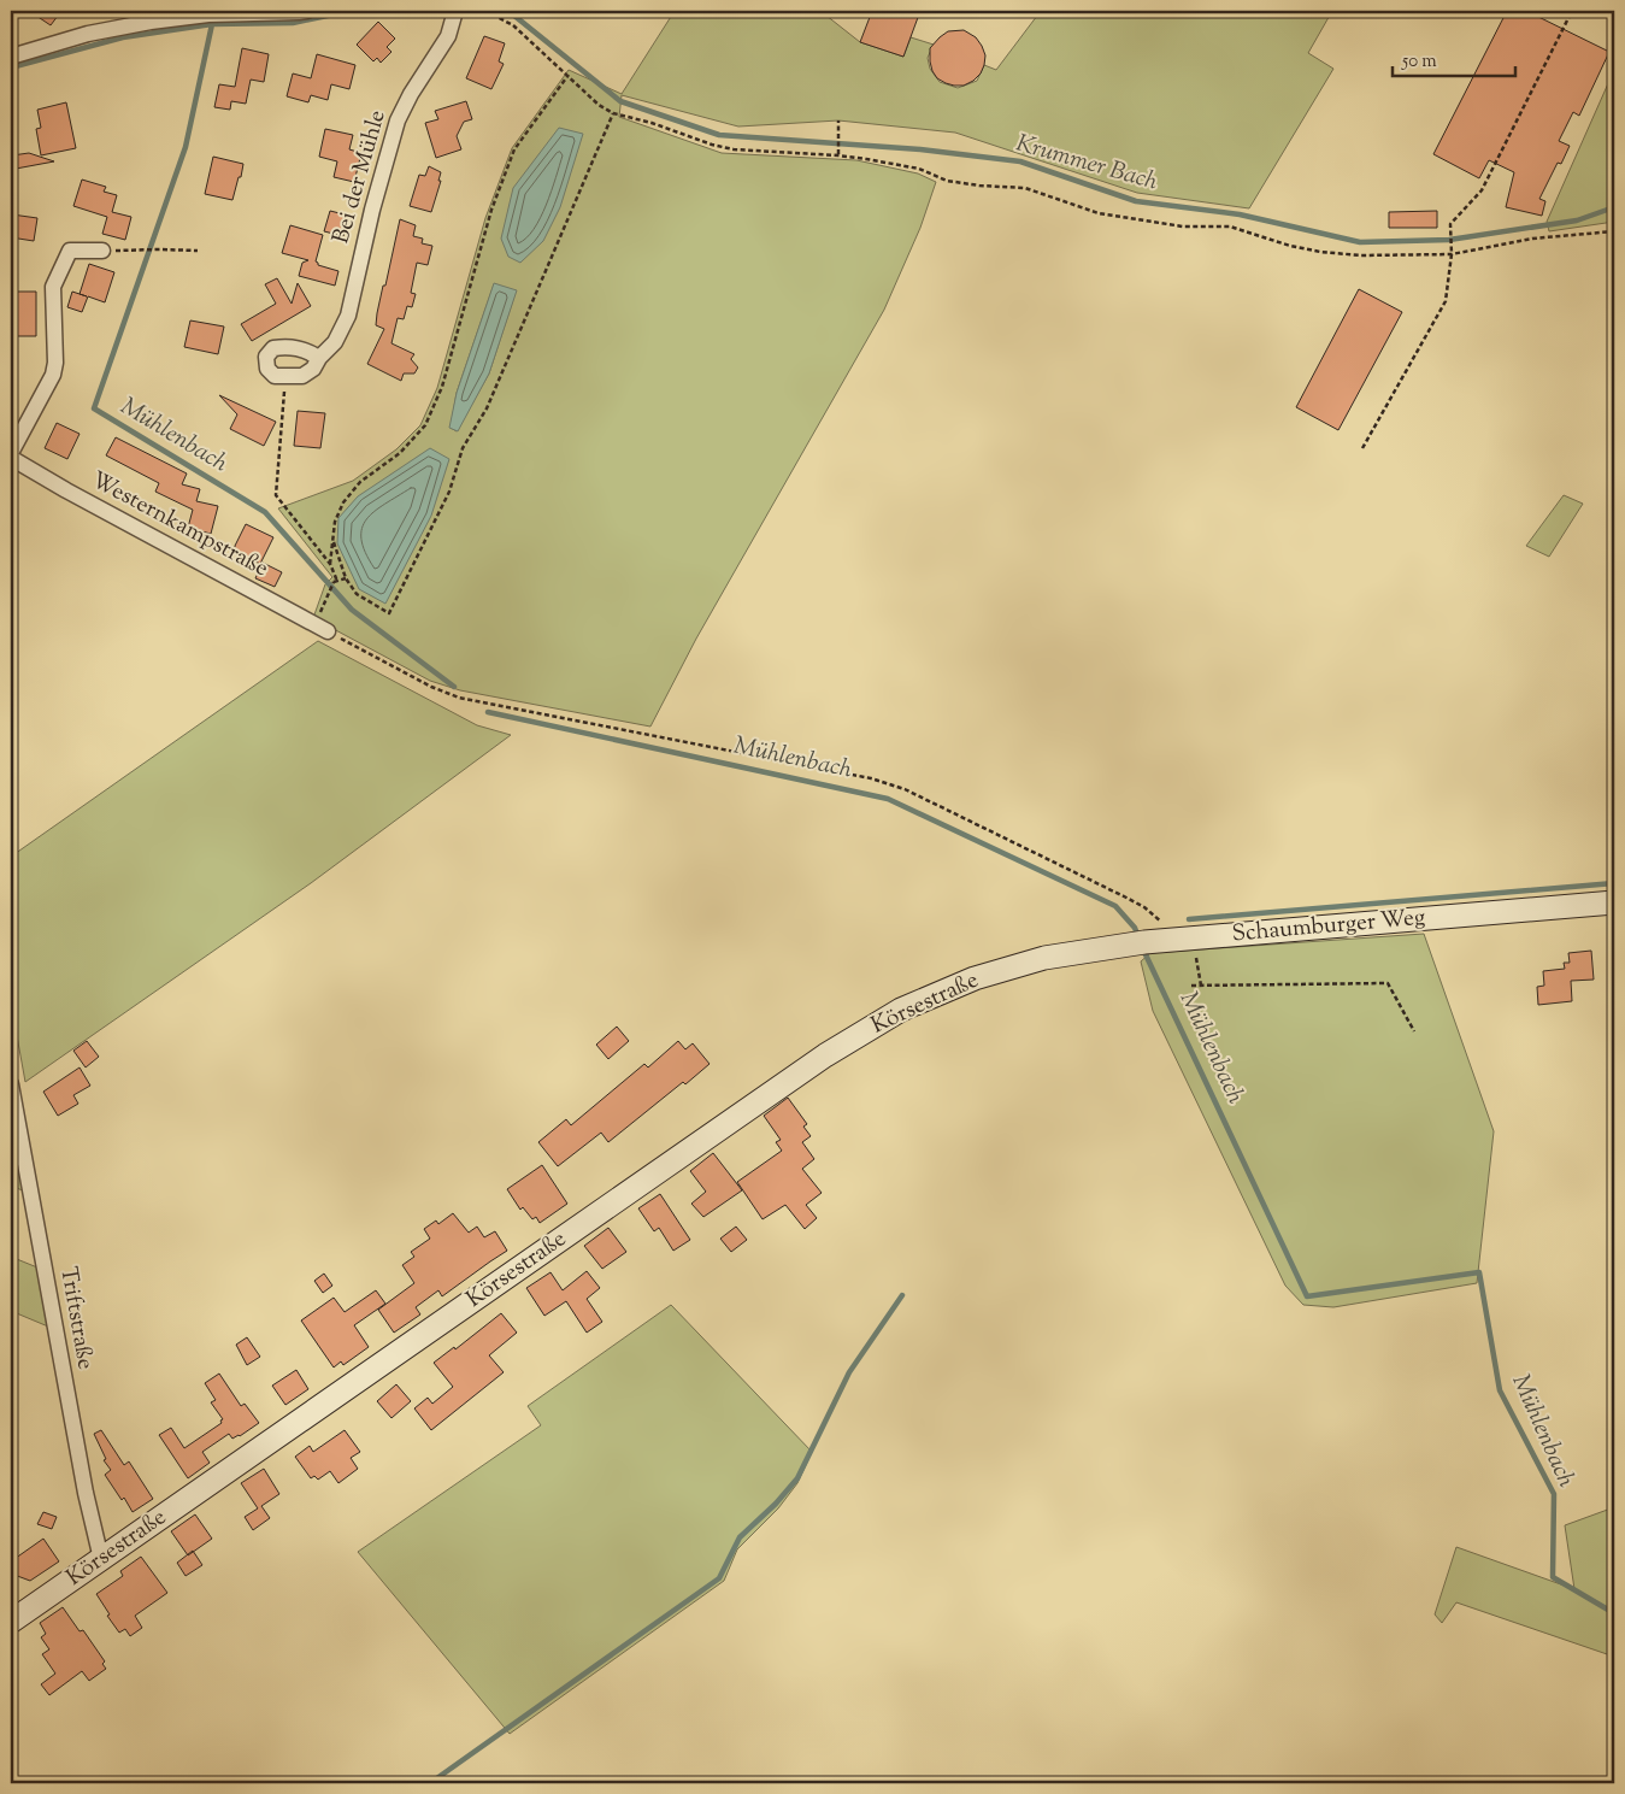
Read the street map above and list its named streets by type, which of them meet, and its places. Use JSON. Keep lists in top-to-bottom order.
{
  "streets": {
    "street": [
      "Bei der Mühle",
      "Westernkampstraße",
      "Schaumburger Weg",
      "Körsestraße",
      "Triftstraße"
    ]
  },
  "crossings": [
    ["Schaumburger Weg", "Körsestraße"],
    ["Körsestraße", "Triftstraße"]
  ],
  "water": ["Krummer Bach", "Mühlenbach"],
  "scale_bar": "50 m"
}
